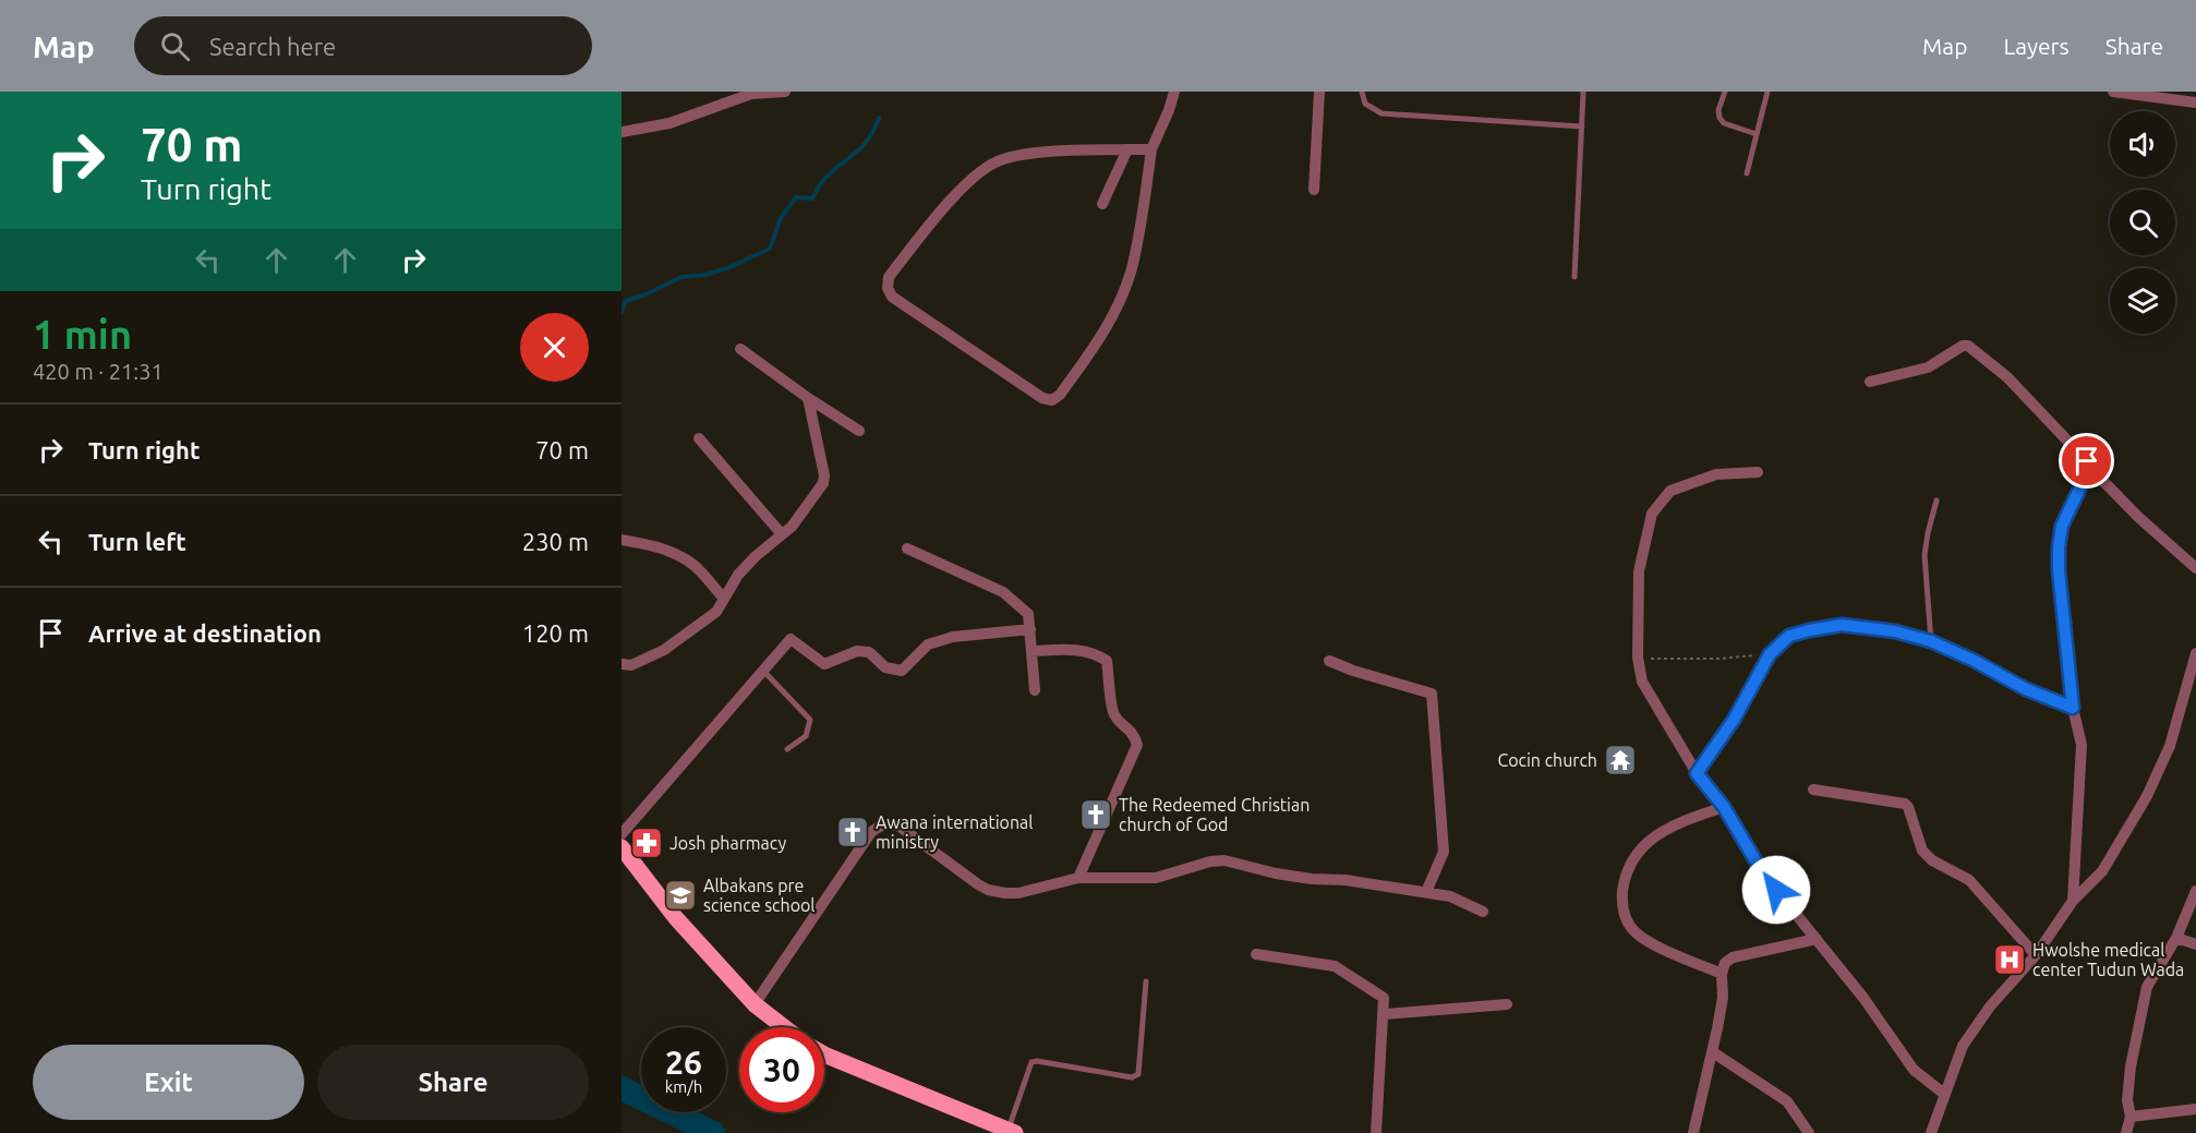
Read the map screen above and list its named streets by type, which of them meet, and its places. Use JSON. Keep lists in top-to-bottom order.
{
  "places": {
    "temple": ["Cocin church"],
    "church": ["The Redeemed Christian church of God", "Awana international ministry"],
    "pharmacy": ["Josh pharmacy"],
    "school or university": ["Albakans pre science school"],
    "hospital": ["Hwolshe medical center Tudun Wada"]
  },
  "page": {
    "header": "Map",
    "search": "Search here",
    "nav": ["Map", "Layers", "Share"],
    "turn": ["70 m", "Turn right"],
    "heading": ["1 min", "420 m · 21:31"],
    "list": [
      {
        "name": "Turn right",
        "value": "70 m"
      },
      {
        "name": "Turn left",
        "value": "230 m"
      },
      {
        "name": "Arrive at destination",
        "value": "120 m"
      }
    ],
    "speed": "26 km/h",
    "limit": "30",
    "buttons": ["Exit", "Share"]
  }
}
